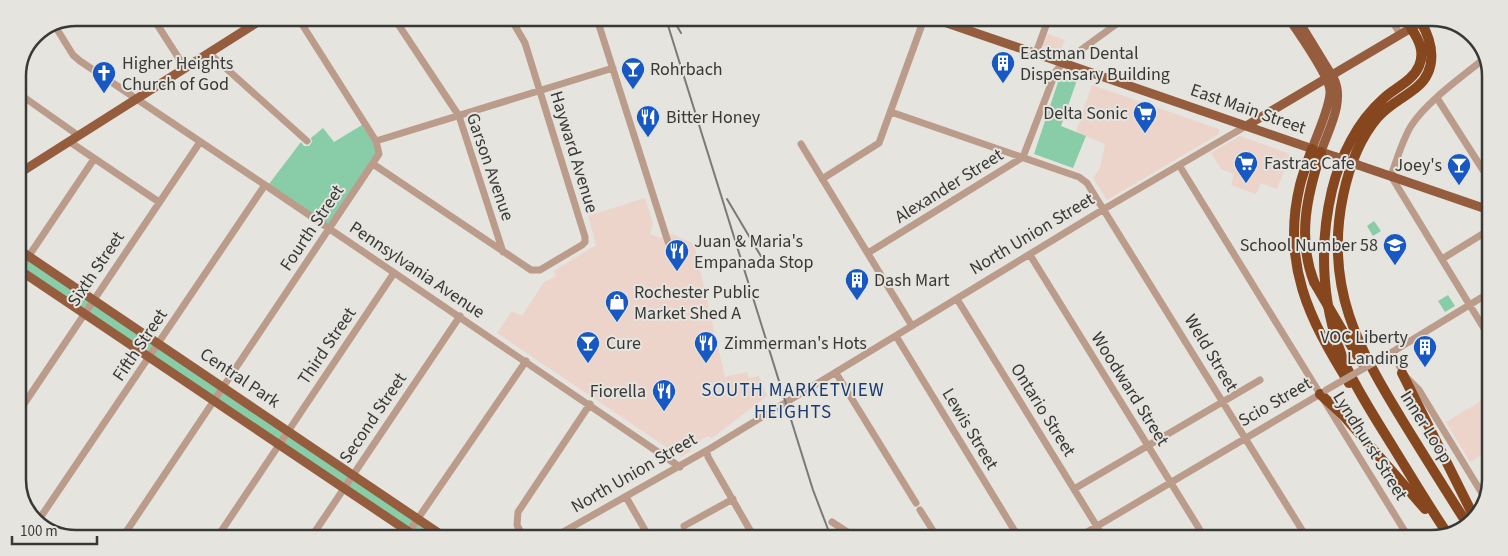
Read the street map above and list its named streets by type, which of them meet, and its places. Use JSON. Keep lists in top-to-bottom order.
{
  "streets": {
    "highway": ["Inner Loop"],
    "main road": ["East Main Street", "North Union Street", "Central Park"],
    "street": [
      "Hayward Avenue",
      "Garson Avenue",
      "Alexander Street",
      "Fourth Street",
      "Sixth Street",
      "Pennsylvania Avenue",
      "Fifth Street",
      "Third Street",
      "Weld Street",
      "Woodward Street",
      "Scio Street",
      "Ontario Street",
      "Second Street",
      "Lewis Street",
      "Lyndhurst Street"
    ]
  },
  "crossings": [
    ["East Main Street", "Alexander Street"],
    ["East Main Street", "North Union Street"],
    ["Hayward Avenue", "Garson Avenue"],
    ["Alexander Street", "Weld Street"],
    ["Fourth Street", "Pennsylvania Avenue"],
    ["Fourth Street", "Central Park"],
    ["North Union Street", "Pennsylvania Avenue"],
    ["North Union Street", "Weld Street"],
    ["North Union Street", "Woodward Street"],
    ["North Union Street", "Ontario Street"],
    ["North Union Street", "Lewis Street"],
    ["North Union Street", "Lyndhurst Street"],
    ["Sixth Street", "Pennsylvania Avenue"],
    ["Sixth Street", "Central Park"],
    ["Pennsylvania Avenue", "Fifth Street"],
    ["Pennsylvania Avenue", "Third Street"],
    ["Pennsylvania Avenue", "Second Street"],
    ["Fifth Street", "Central Park"],
    ["Third Street", "Central Park"],
    ["Weld Street", "Scio Street"],
    ["Central Park", "Second Street"],
    ["Woodward Street", "Scio Street"],
    ["Scio Street", "Ontario Street"],
    ["Scio Street", "Lyndhurst Street"]
  ],
  "districts": ["SOUTH MARKETVIEW HEIGHTS"],
  "places": {
    "building": ["Eastman Dental Dispensary Building", "Dash Mart", "VOC Liberty Landing"],
    "bar": ["Rohrbach", "Joey's", "Cure"],
    "church": ["Higher Heights Church of God"],
    "supermarket": ["Delta Sonic", "Fastrac Cafe"],
    "restaurant": [
      "Bitter Honey",
      "Juan & Maria's Empanada Stop",
      "Zimmerman's Hots",
      "Fiorella"
    ],
    "school or university": ["School Number 58"],
    "shop": ["Rochester Public Market Shed A"]
  },
  "scale_bar": "100 m"
}
